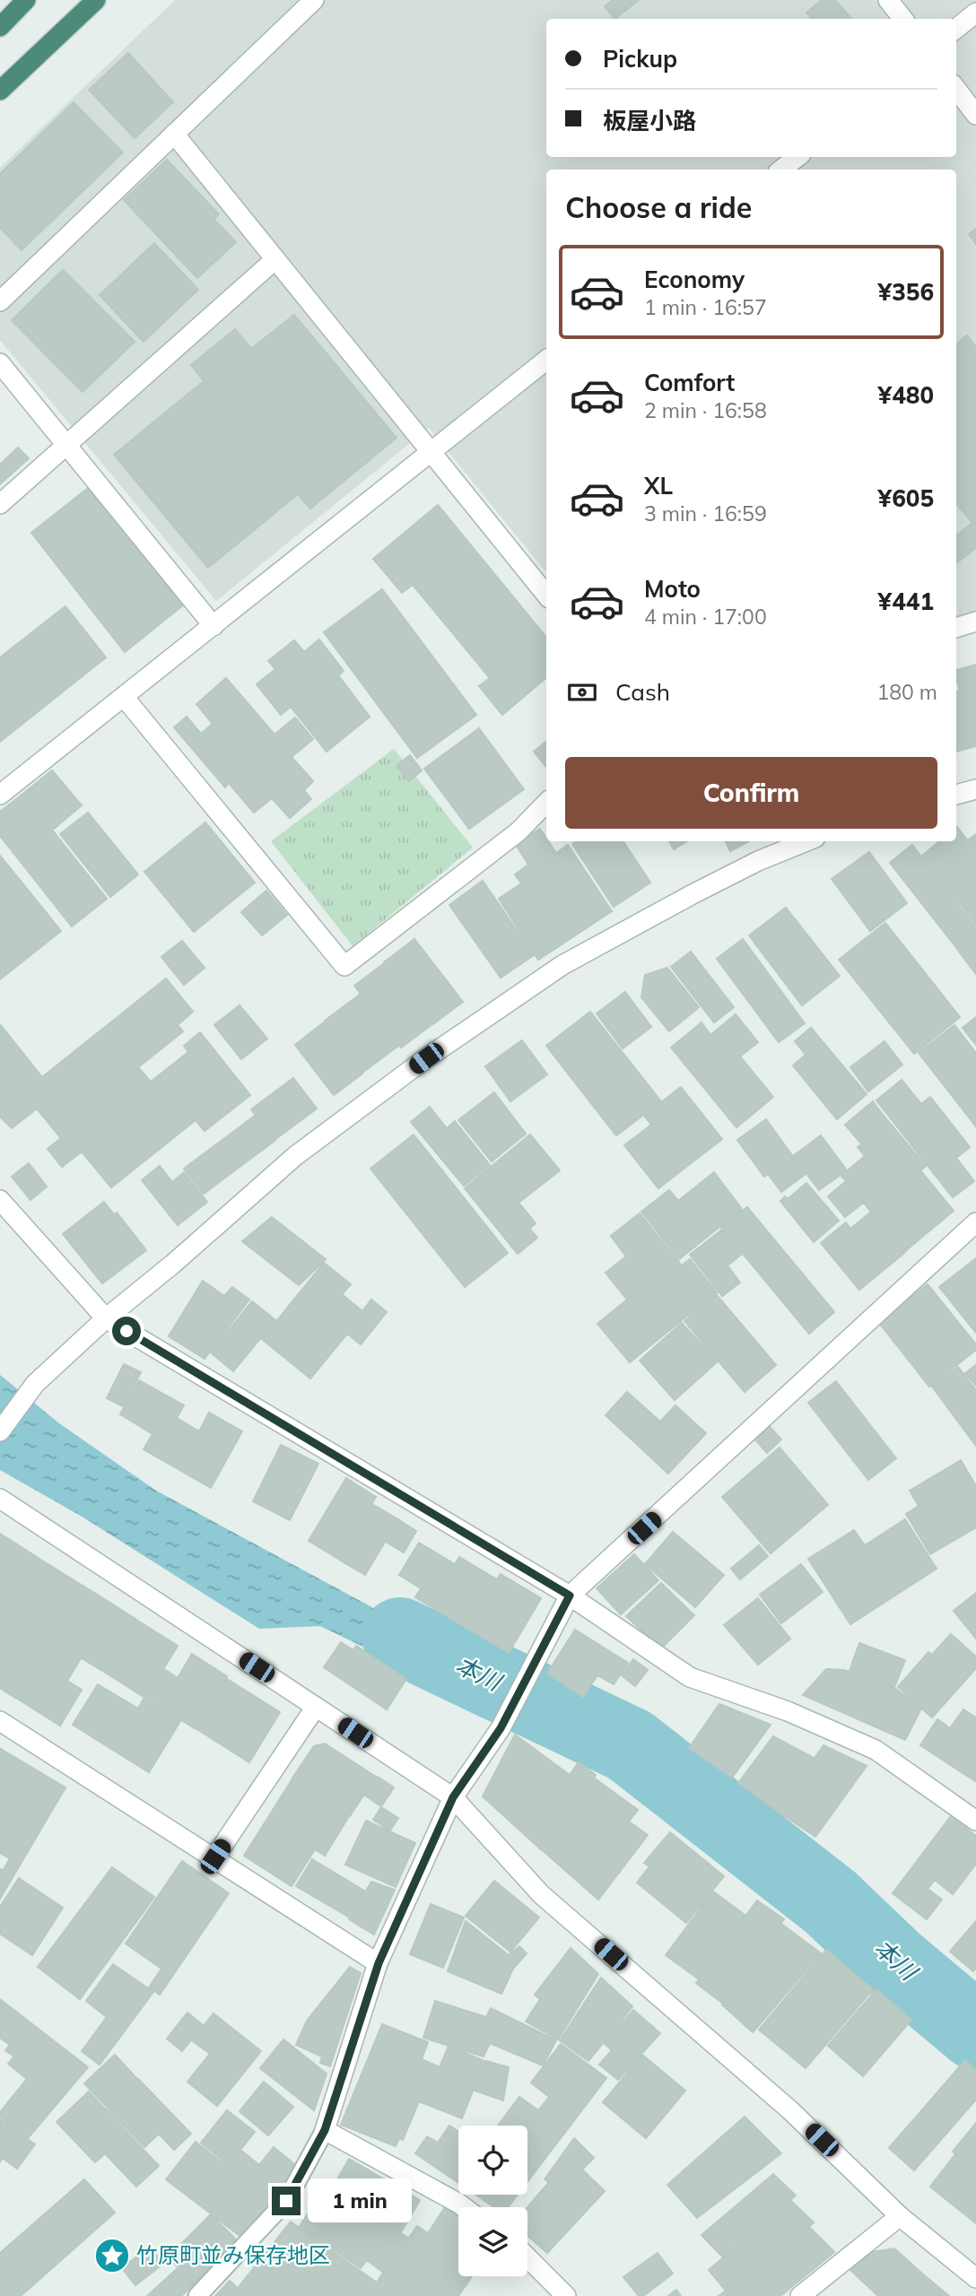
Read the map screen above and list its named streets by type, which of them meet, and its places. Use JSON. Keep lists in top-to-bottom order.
{
  "water": ["本川"],
  "places": {
    "place": ["竹原町並み保存地区"]
  },
  "page": {
    "banner": ["Pickup", "板屋小路"],
    "heading": "Choose a ride",
    "list": [
      {
        "name": "Economy",
        "note": "1 min · 16:57",
        "value": "¥356"
      },
      {
        "name": "Comfort",
        "note": "2 min · 16:58",
        "value": "¥480"
      },
      {
        "name": "XL",
        "note": "3 min · 16:59",
        "value": "¥605"
      },
      {
        "name": "Moto",
        "note": "4 min · 17:00",
        "value": "¥441"
      }
    ],
    "pay": ["Cash", "180 m"],
    "buttons": "Confirm",
    "bubble": "1 min"
  }
}
